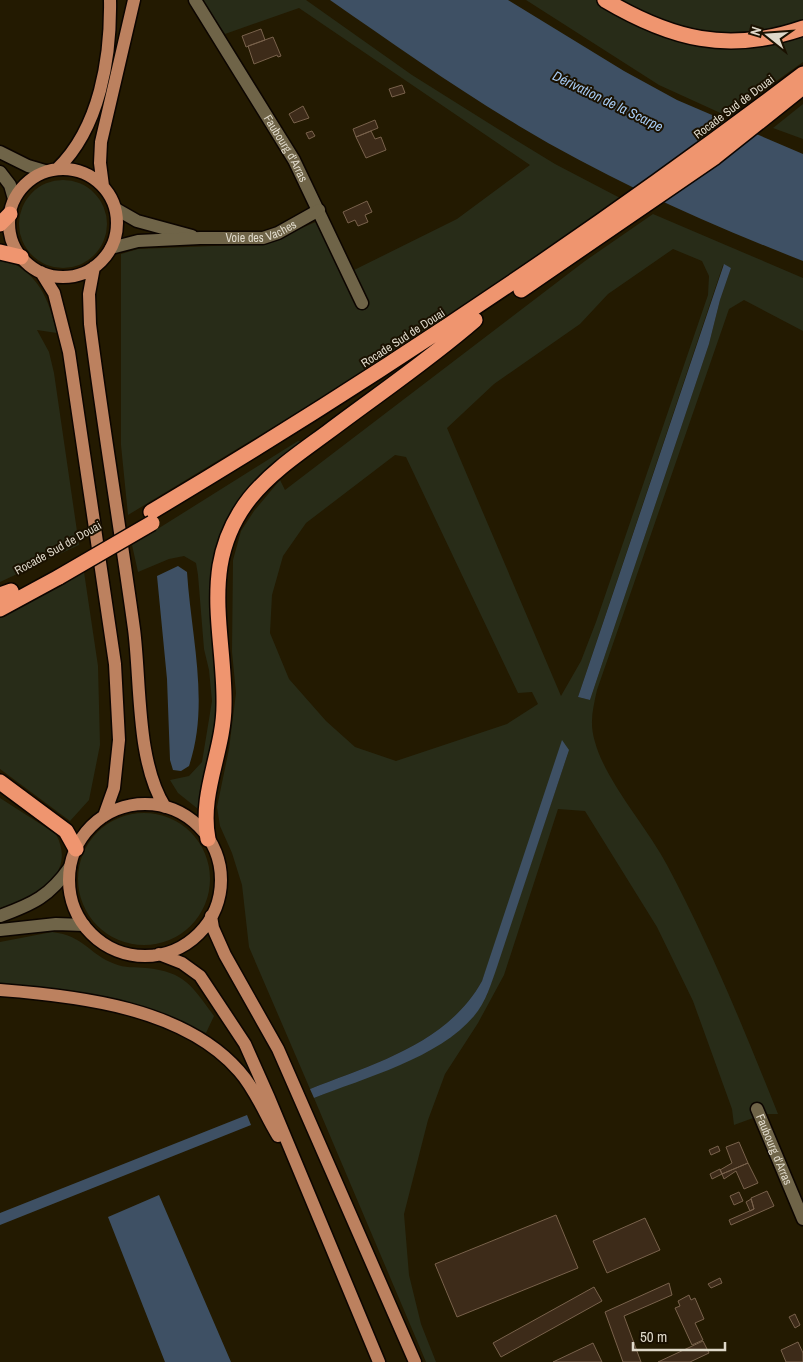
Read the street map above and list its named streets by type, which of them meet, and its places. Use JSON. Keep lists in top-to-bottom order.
{
  "streets": {
    "highway": ["Rocade Sud de Douai"],
    "street": ["Faubourg d'Arras", "Voie des Vaches"]
  },
  "crossings": [
    ["Faubourg d'Arras", "Voie des Vaches"]
  ],
  "water": ["Dérivation de la Scarpe"],
  "scale_bar": "50 m",
  "north": "left"
}
